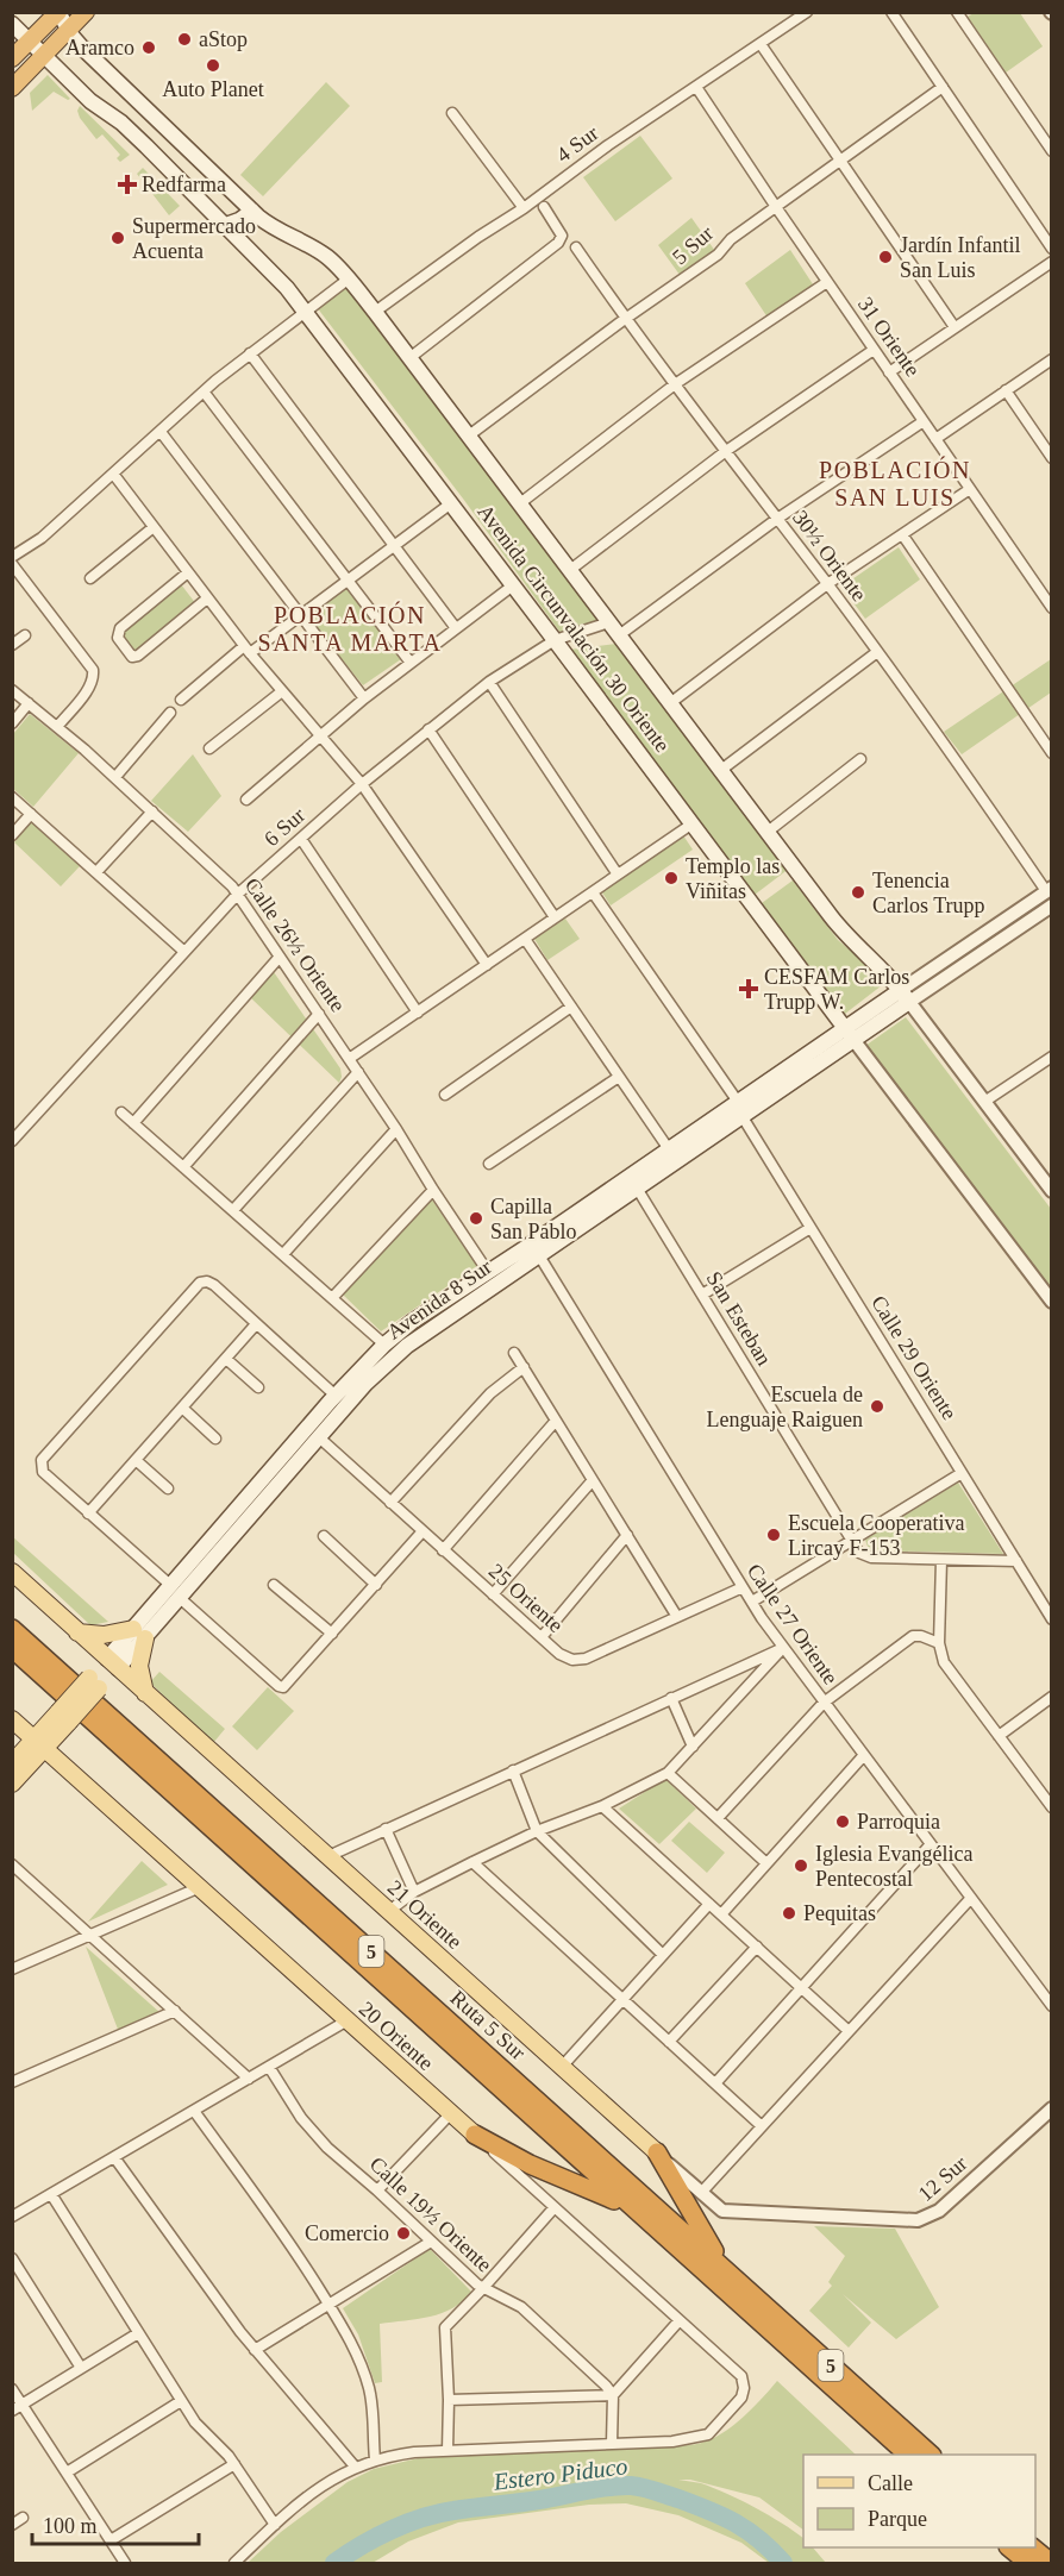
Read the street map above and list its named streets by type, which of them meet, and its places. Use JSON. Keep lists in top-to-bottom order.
{
  "streets": {
    "highway": ["5", "Ruta 5 Sur"],
    "main road": [
      "Avenida Circunvalación 30 Oriente",
      "Avenida 8 Sur",
      "21 Oriente",
      "20 Oriente"
    ],
    "street": [
      "4 Sur",
      "5 Sur",
      "31 Oriente",
      "30½ Oriente",
      "6 Sur",
      "Calle 26½ Oriente",
      "San Esteban",
      "Calle 29 Oriente",
      "25 Oriente",
      "Calle 27 Oriente",
      "12 Sur",
      "Calle 19½ Oriente"
    ]
  },
  "crossings": [
    ["4 Sur", "31 Oriente"],
    ["4 Sur", "Avenida Circunvalación 30 Oriente"],
    ["5 Sur", "31 Oriente"],
    ["5 Sur", "30½ Oriente"],
    ["5 Sur", "Avenida Circunvalación 30 Oriente"],
    ["30½ Oriente", "Avenida 8 Sur"],
    ["Avenida Circunvalación 30 Oriente", "6 Sur"],
    ["Avenida Circunvalación 30 Oriente", "Avenida 8 Sur"],
    ["6 Sur", "Calle 26½ Oriente"],
    ["Calle 26½ Oriente", "Avenida 8 Sur"],
    ["Avenida 8 Sur", "San Esteban"],
    ["Avenida 8 Sur", "Calle 29 Oriente"],
    ["Avenida 8 Sur", "25 Oriente"],
    ["Avenida 8 Sur", "Calle 27 Oriente"],
    ["Avenida 8 Sur", "21 Oriente"],
    ["Avenida 8 Sur", "20 Oriente"],
    ["San Esteban", "Calle 29 Oriente"],
    ["25 Oriente", "Calle 27 Oriente"],
    ["21 Oriente", "12 Sur"]
  ],
  "districts": ["POBLACIÓN SAN LUIS", "POBLACIÓN SANTA MARTA"],
  "water": ["Estero Piduco"],
  "places": {
    "other": [
      "aStop",
      "Aramco",
      "Auto Planet",
      "Supermercado Acuenta",
      "Jardín Infantil San Luis",
      "Templo las Viñitas",
      "Tenencia Carlos Trupp",
      "Capilla San Pablo",
      "Escuela de Lenguaje Raiguen",
      "Escuela Cooperativa Lircay F-153",
      "Parroquia",
      "Iglesia Evangélica Pentecostal",
      "Pequitas",
      "Comercio"
    ],
    "health": ["Redfarma", "CESFAM Carlos Trupp W."]
  },
  "legend": ["Calle", "Parque"],
  "scale_bar": "100 m"
}
